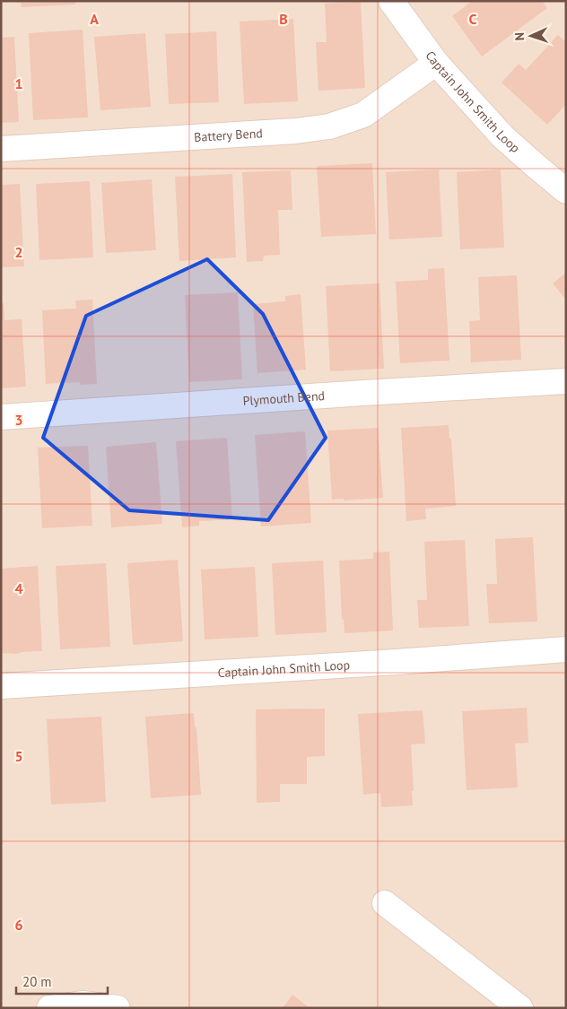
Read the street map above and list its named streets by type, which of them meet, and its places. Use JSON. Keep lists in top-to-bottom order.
{
  "streets": {
    "street": ["Captain John Smith Loop", "Battery Bend", "Plymouth Bend"]
  },
  "crossings": [
    ["Captain John Smith Loop", "Battery Bend"]
  ],
  "scale_bar": "20 m",
  "north": "left",
  "grid": {
    "columns": ["A", "B", "C"],
    "rows": [
      "1",
      "2",
      "3",
      "4",
      "5",
      "6"
    ]
  }
}
